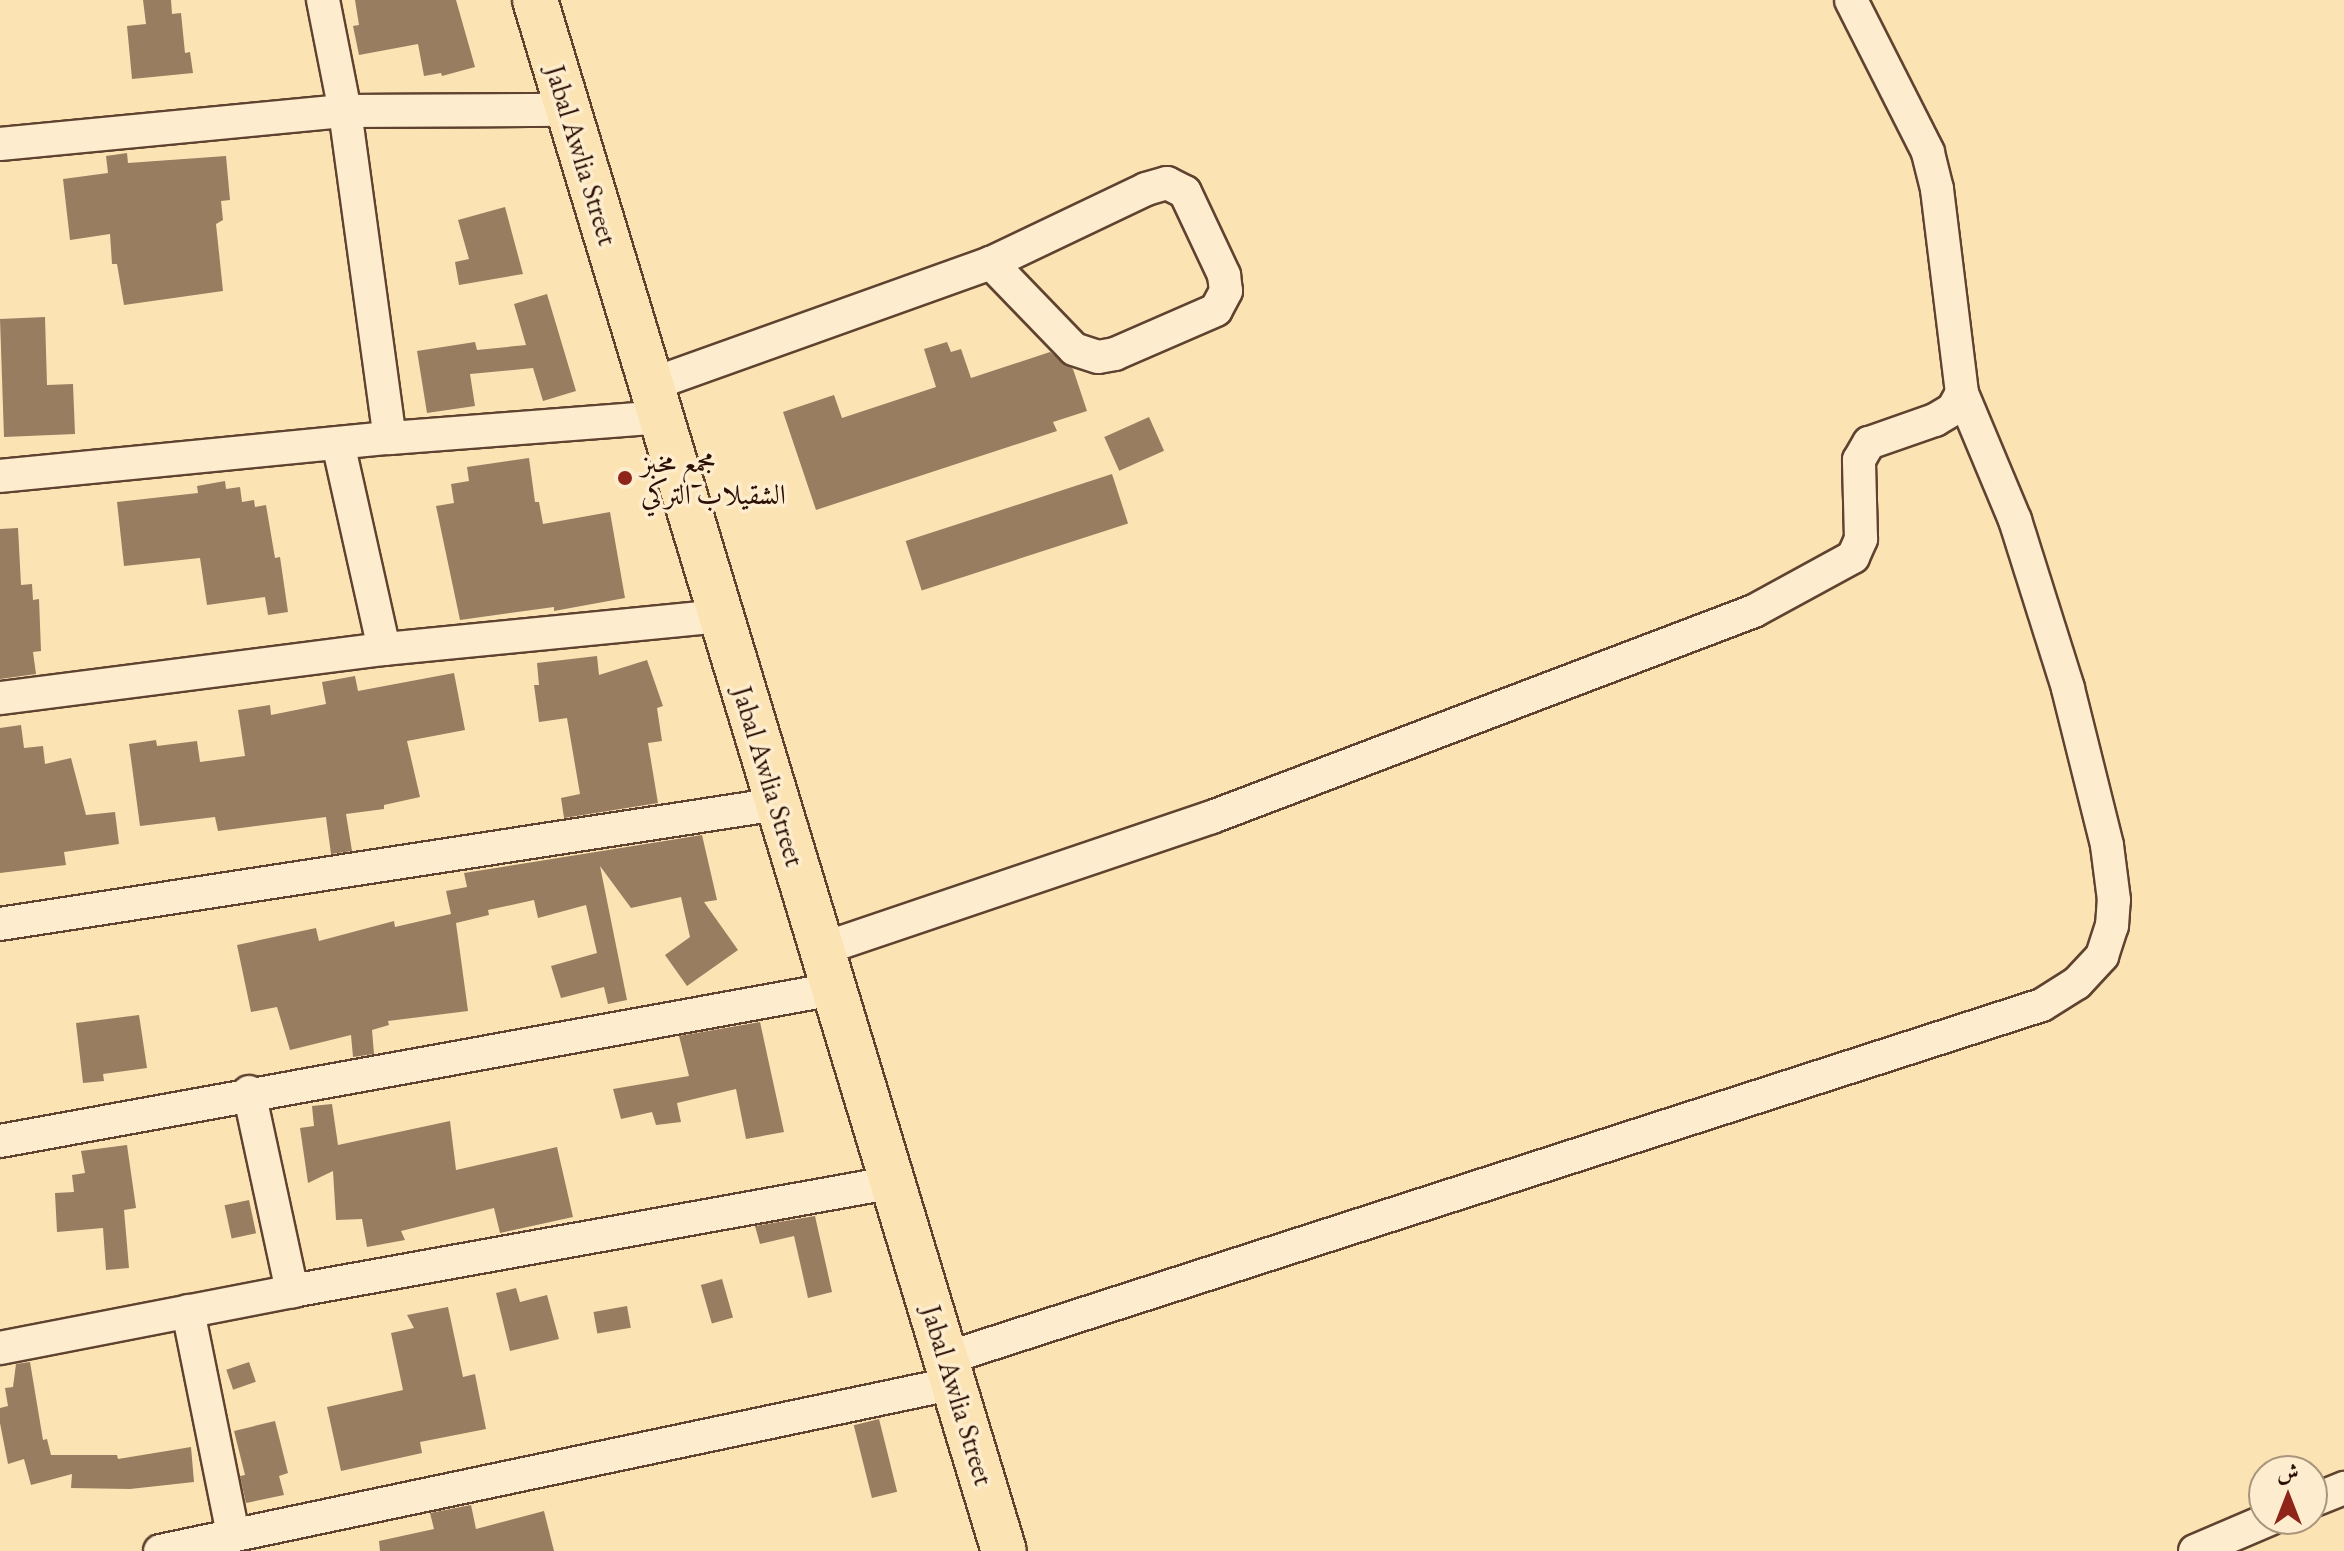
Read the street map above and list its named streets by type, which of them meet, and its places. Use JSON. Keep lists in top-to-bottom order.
{
  "streets": {
    "highway": ["Jabal Awlia Street"]
  },
  "places": ["مجمع مخبز الشقيلاب التركي"],
  "north": "top"
}
